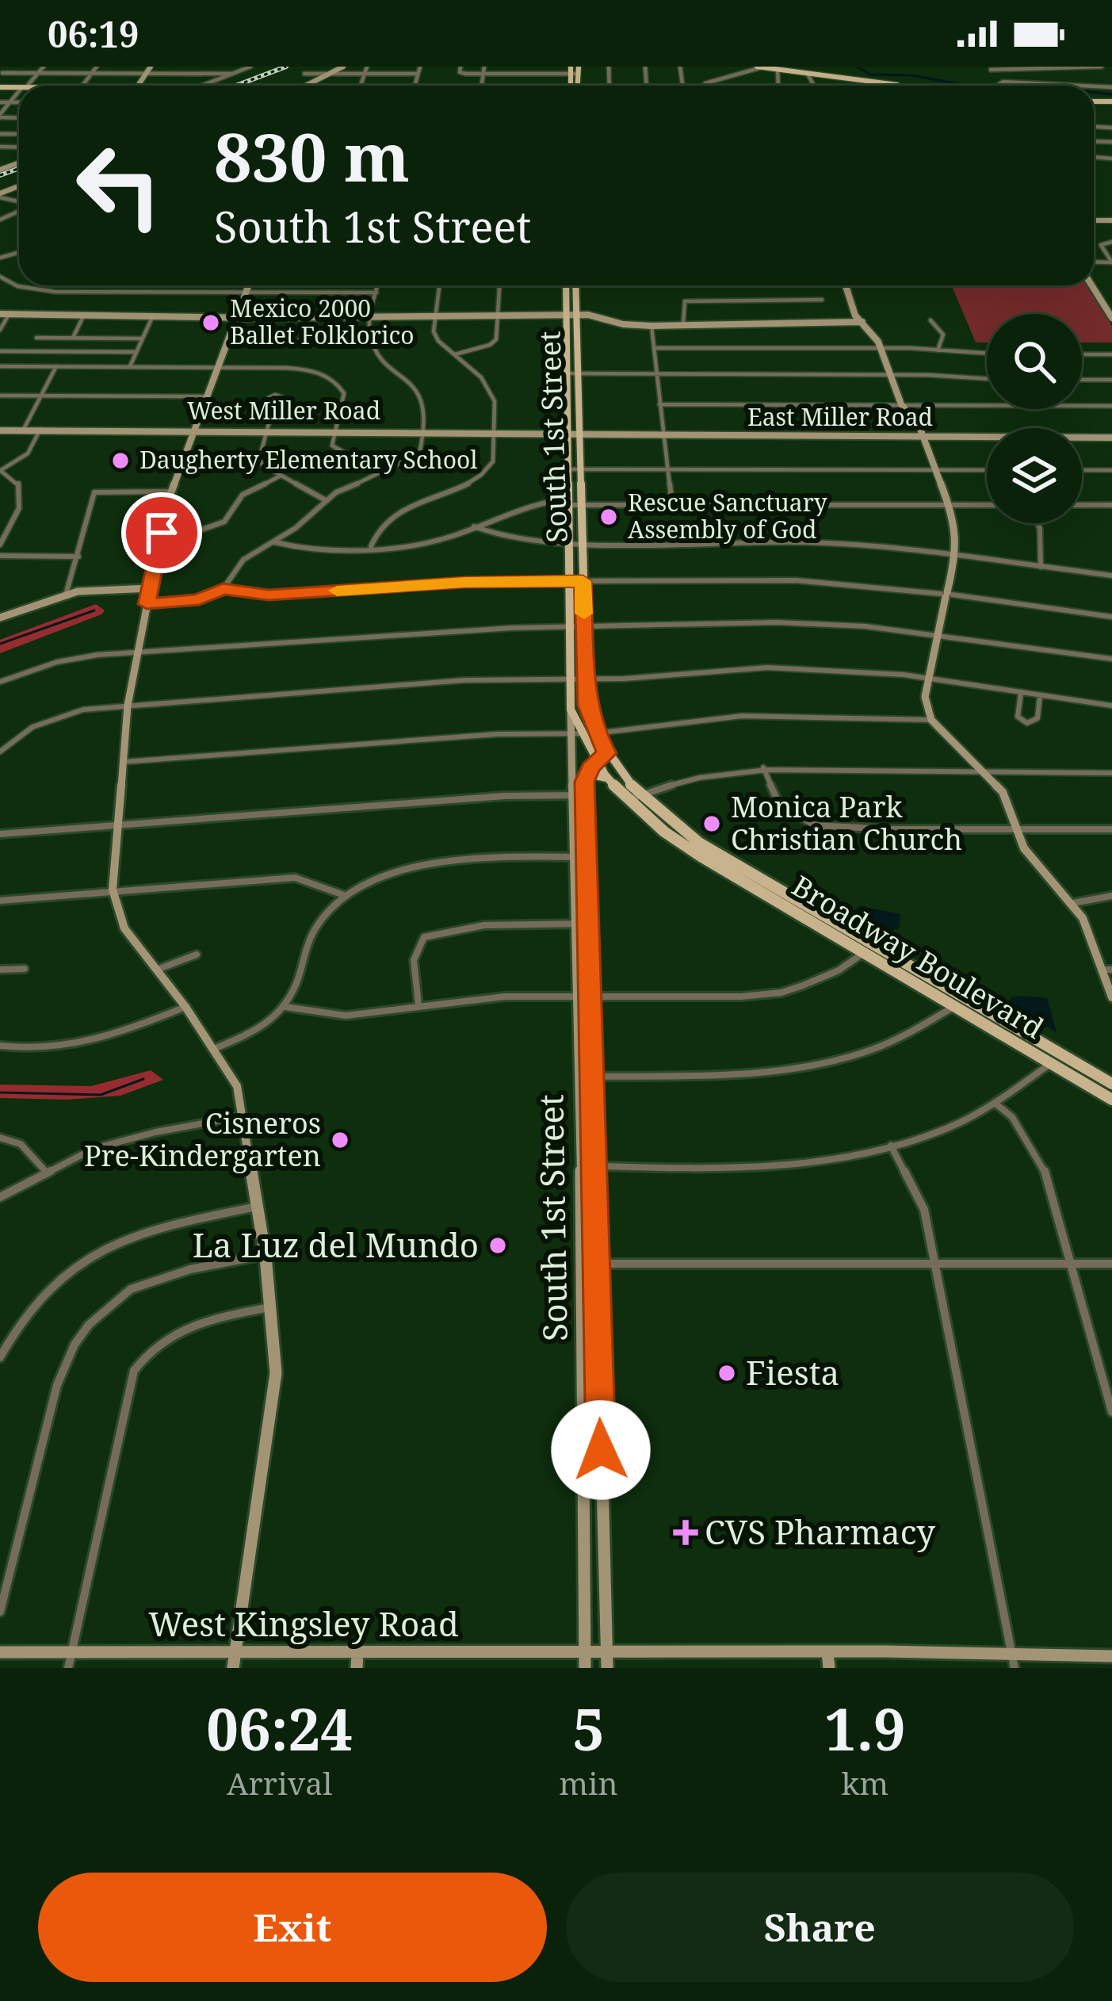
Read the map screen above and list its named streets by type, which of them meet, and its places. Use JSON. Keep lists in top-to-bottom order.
{
  "streets": {
    "main road": ["South 1st Street", "Broadway Boulevard"],
    "street": ["West Miller Road", "East Miller Road", "West Kingsley Road"]
  },
  "crossings": [
    ["West Miller Road", "East Miller Road"],
    ["West Miller Road", "South 1st Street"],
    ["East Miller Road", "South 1st Street"],
    ["South 1st Street", "Broadway Boulevard"],
    ["South 1st Street", "West Kingsley Road"]
  ],
  "places": {
    "other": [
      "Mexico 2000 Ballet Folklorico",
      "Daugherty Elementary School",
      "Rescue Sanctuary Assembly of God",
      "Monica Park Christian Church",
      "Cisneros Pre-Kindergarten",
      "La Luz del Mundo",
      "Fiesta"
    ],
    "health": ["CVS Pharmacy"]
  },
  "page": {
    "status": "06:19",
    "turn": ["830 m", "South 1st Street"],
    "eta": [
      "06:24",
      "Arrival",
      "5",
      "min",
      "1.9",
      "km"
    ],
    "buttons": ["Exit", "Share"]
  }
}
